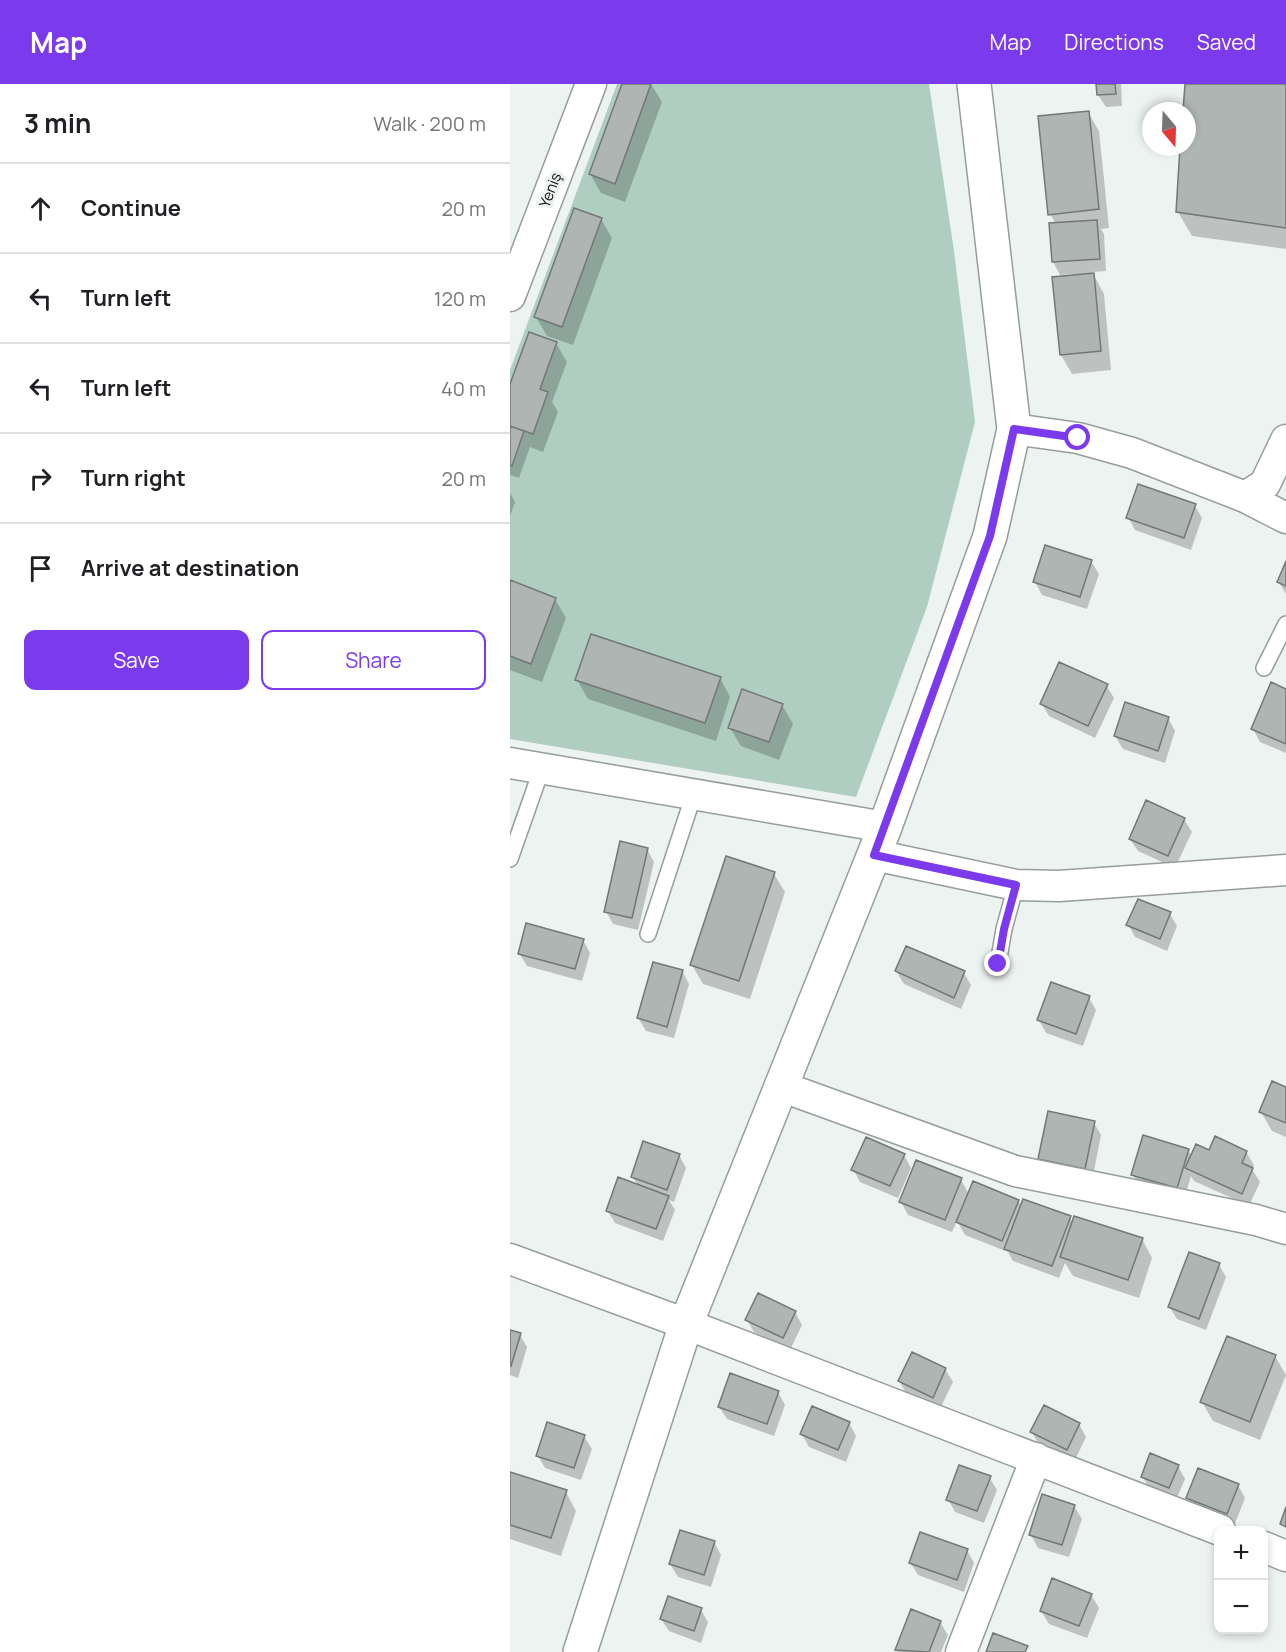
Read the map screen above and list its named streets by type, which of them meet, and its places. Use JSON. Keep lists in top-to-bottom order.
{
  "streets": {
    "street": ["Yeniş"]
  },
  "north": "bottom",
  "page": {
    "header": "Map",
    "nav": ["Map", "Directions", "Saved"],
    "heading": ["3 min", "Walk · 200 m"],
    "list": [
      ["Continue", "20 m"],
      ["Turn left", "120 m"],
      ["Turn left", "40 m"],
      ["Turn right", "20 m"],
      "Arrive at destination"
    ],
    "buttons": ["Save", "Share"],
    "map_buttons": ["+", "−"]
  }
}
